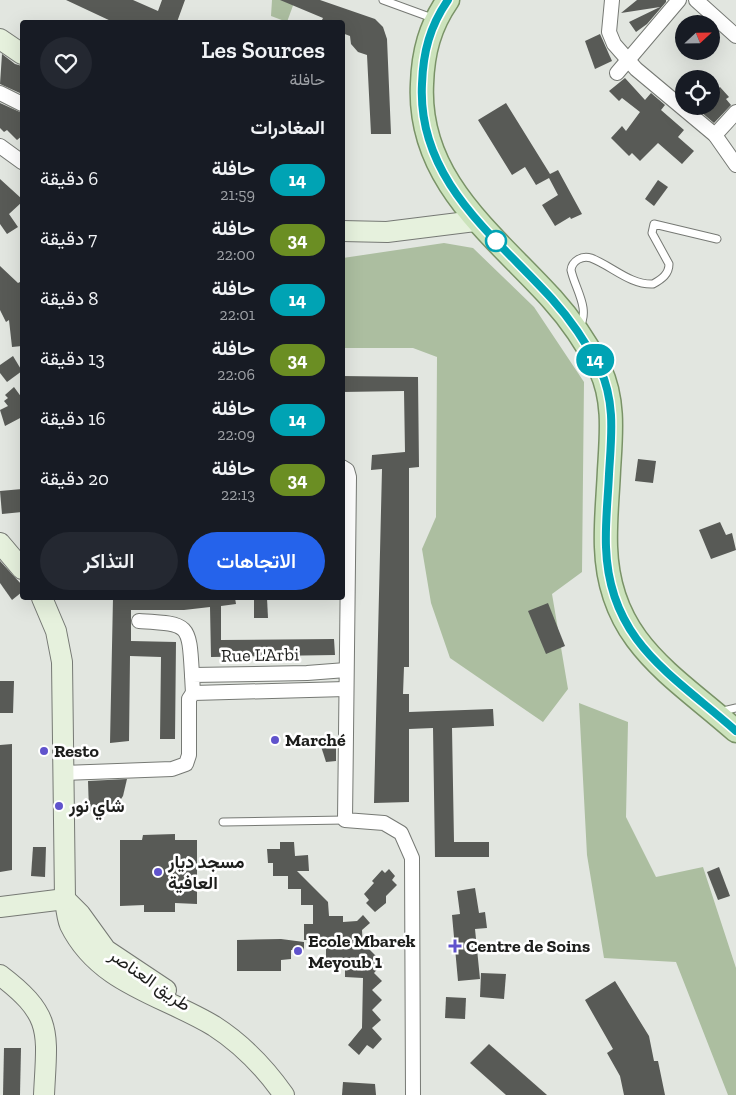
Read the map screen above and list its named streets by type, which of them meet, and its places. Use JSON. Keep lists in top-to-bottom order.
{
  "streets": {
    "street": ["Rue L'Arbi"]
  },
  "places": {
    "other": [
      "Marché",
      "Resto",
      "شاي نور",
      "مسجد ديار العافية",
      "Ecole Mbarek Meyoub 1"
    ],
    "health": ["Centre de Soins"]
  },
  "lines": ["bus line 14"],
  "north": "right",
  "page": {
    "on_map": "14",
    "heading": [
      ["Les Sources", "حافلة"],
      "المغادرات"
    ],
    "list": [
      {
        "mark": "14",
        "name": "حافلة",
        "note": "21:59",
        "value": "6 دقيقة"
      },
      {
        "mark": "34",
        "name": "حافلة",
        "note": "22:00",
        "value": "7 دقيقة"
      },
      {
        "mark": "14",
        "name": "حافلة",
        "note": "22:01",
        "value": "8 دقيقة"
      },
      {
        "mark": "34",
        "name": "حافلة",
        "note": "22:06",
        "value": "13 دقيقة"
      },
      {
        "mark": "14",
        "name": "حافلة",
        "note": "22:09",
        "value": "16 دقيقة"
      },
      {
        "mark": "34",
        "name": "حافلة",
        "note": "22:13",
        "value": "20 دقيقة"
      }
    ],
    "buttons": ["الاتجاهات", "التذاكر"]
  }
}
